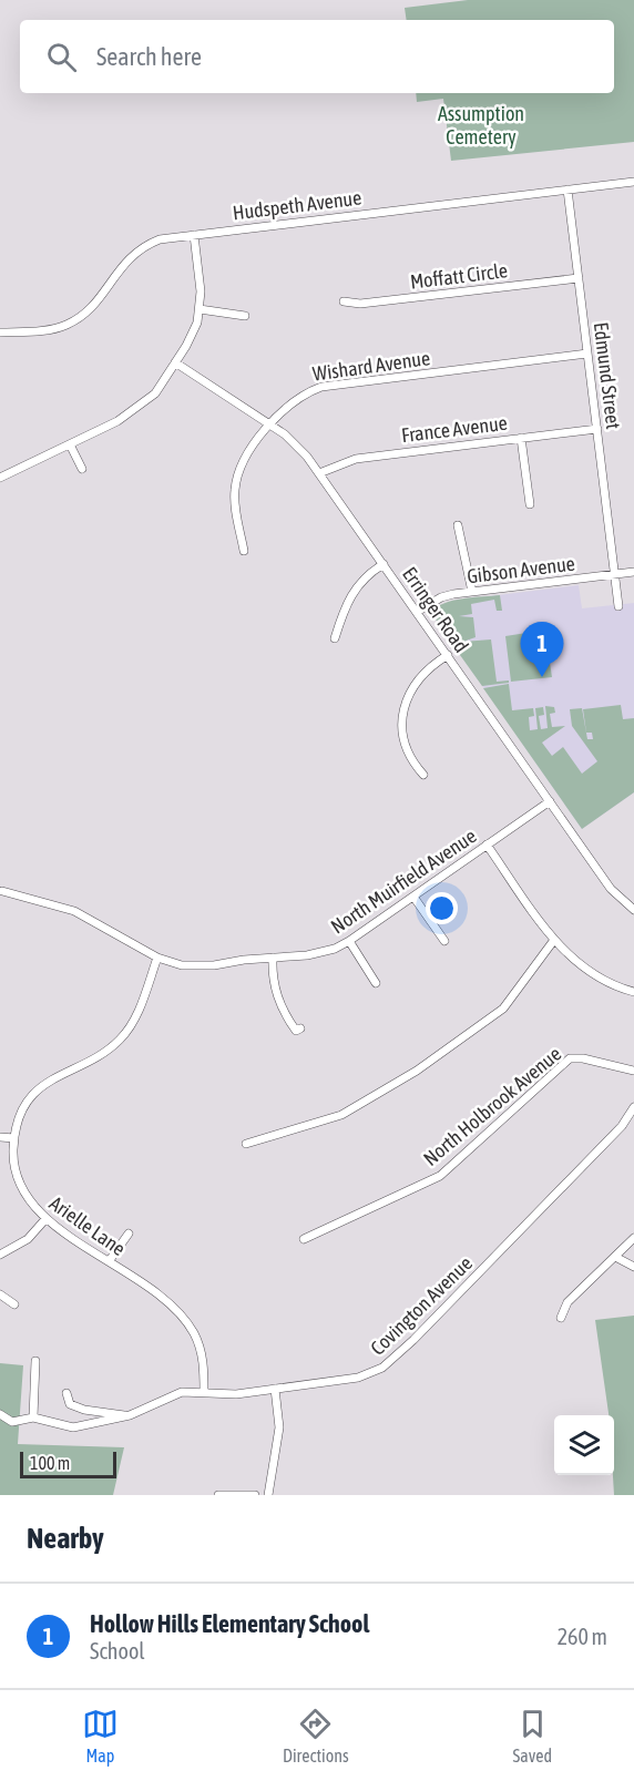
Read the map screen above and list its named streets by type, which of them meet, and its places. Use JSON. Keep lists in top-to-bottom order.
{
  "streets": {
    "street": [
      "Hudspeth Avenue",
      "Moffatt Circle",
      "Wishard Avenue",
      "Edmund Street",
      "France Avenue",
      "Gibson Avenue",
      "Erringer Road",
      "North Muirfield Avenue",
      "North Holbrook Avenue",
      "Arielle Lane",
      "Covington Avenue"
    ]
  },
  "crossings": [
    ["Hudspeth Avenue", "Edmund Street"],
    ["Moffatt Circle", "Edmund Street"],
    ["Wishard Avenue", "Edmund Street"],
    ["Wishard Avenue", "Erringer Road"],
    ["Edmund Street", "France Avenue"],
    ["Edmund Street", "Gibson Avenue"],
    ["France Avenue", "Erringer Road"],
    ["Gibson Avenue", "Erringer Road"],
    ["Erringer Road", "North Muirfield Avenue"],
    ["North Muirfield Avenue", "Arielle Lane"],
    ["Arielle Lane", "Covington Avenue"]
  ],
  "parks": ["Assumption Cemetery"],
  "scale_bar": "100 m",
  "page": {
    "search": "Search here",
    "pins": "1",
    "scale": "100 m",
    "heading": "Nearby",
    "list": [
      {
        "mark": "1",
        "name": "Hollow Hills Elementary School",
        "note": "School",
        "value": "260 m"
      }
    ],
    "nav": ["Map", "Directions", "Saved"]
  }
}
